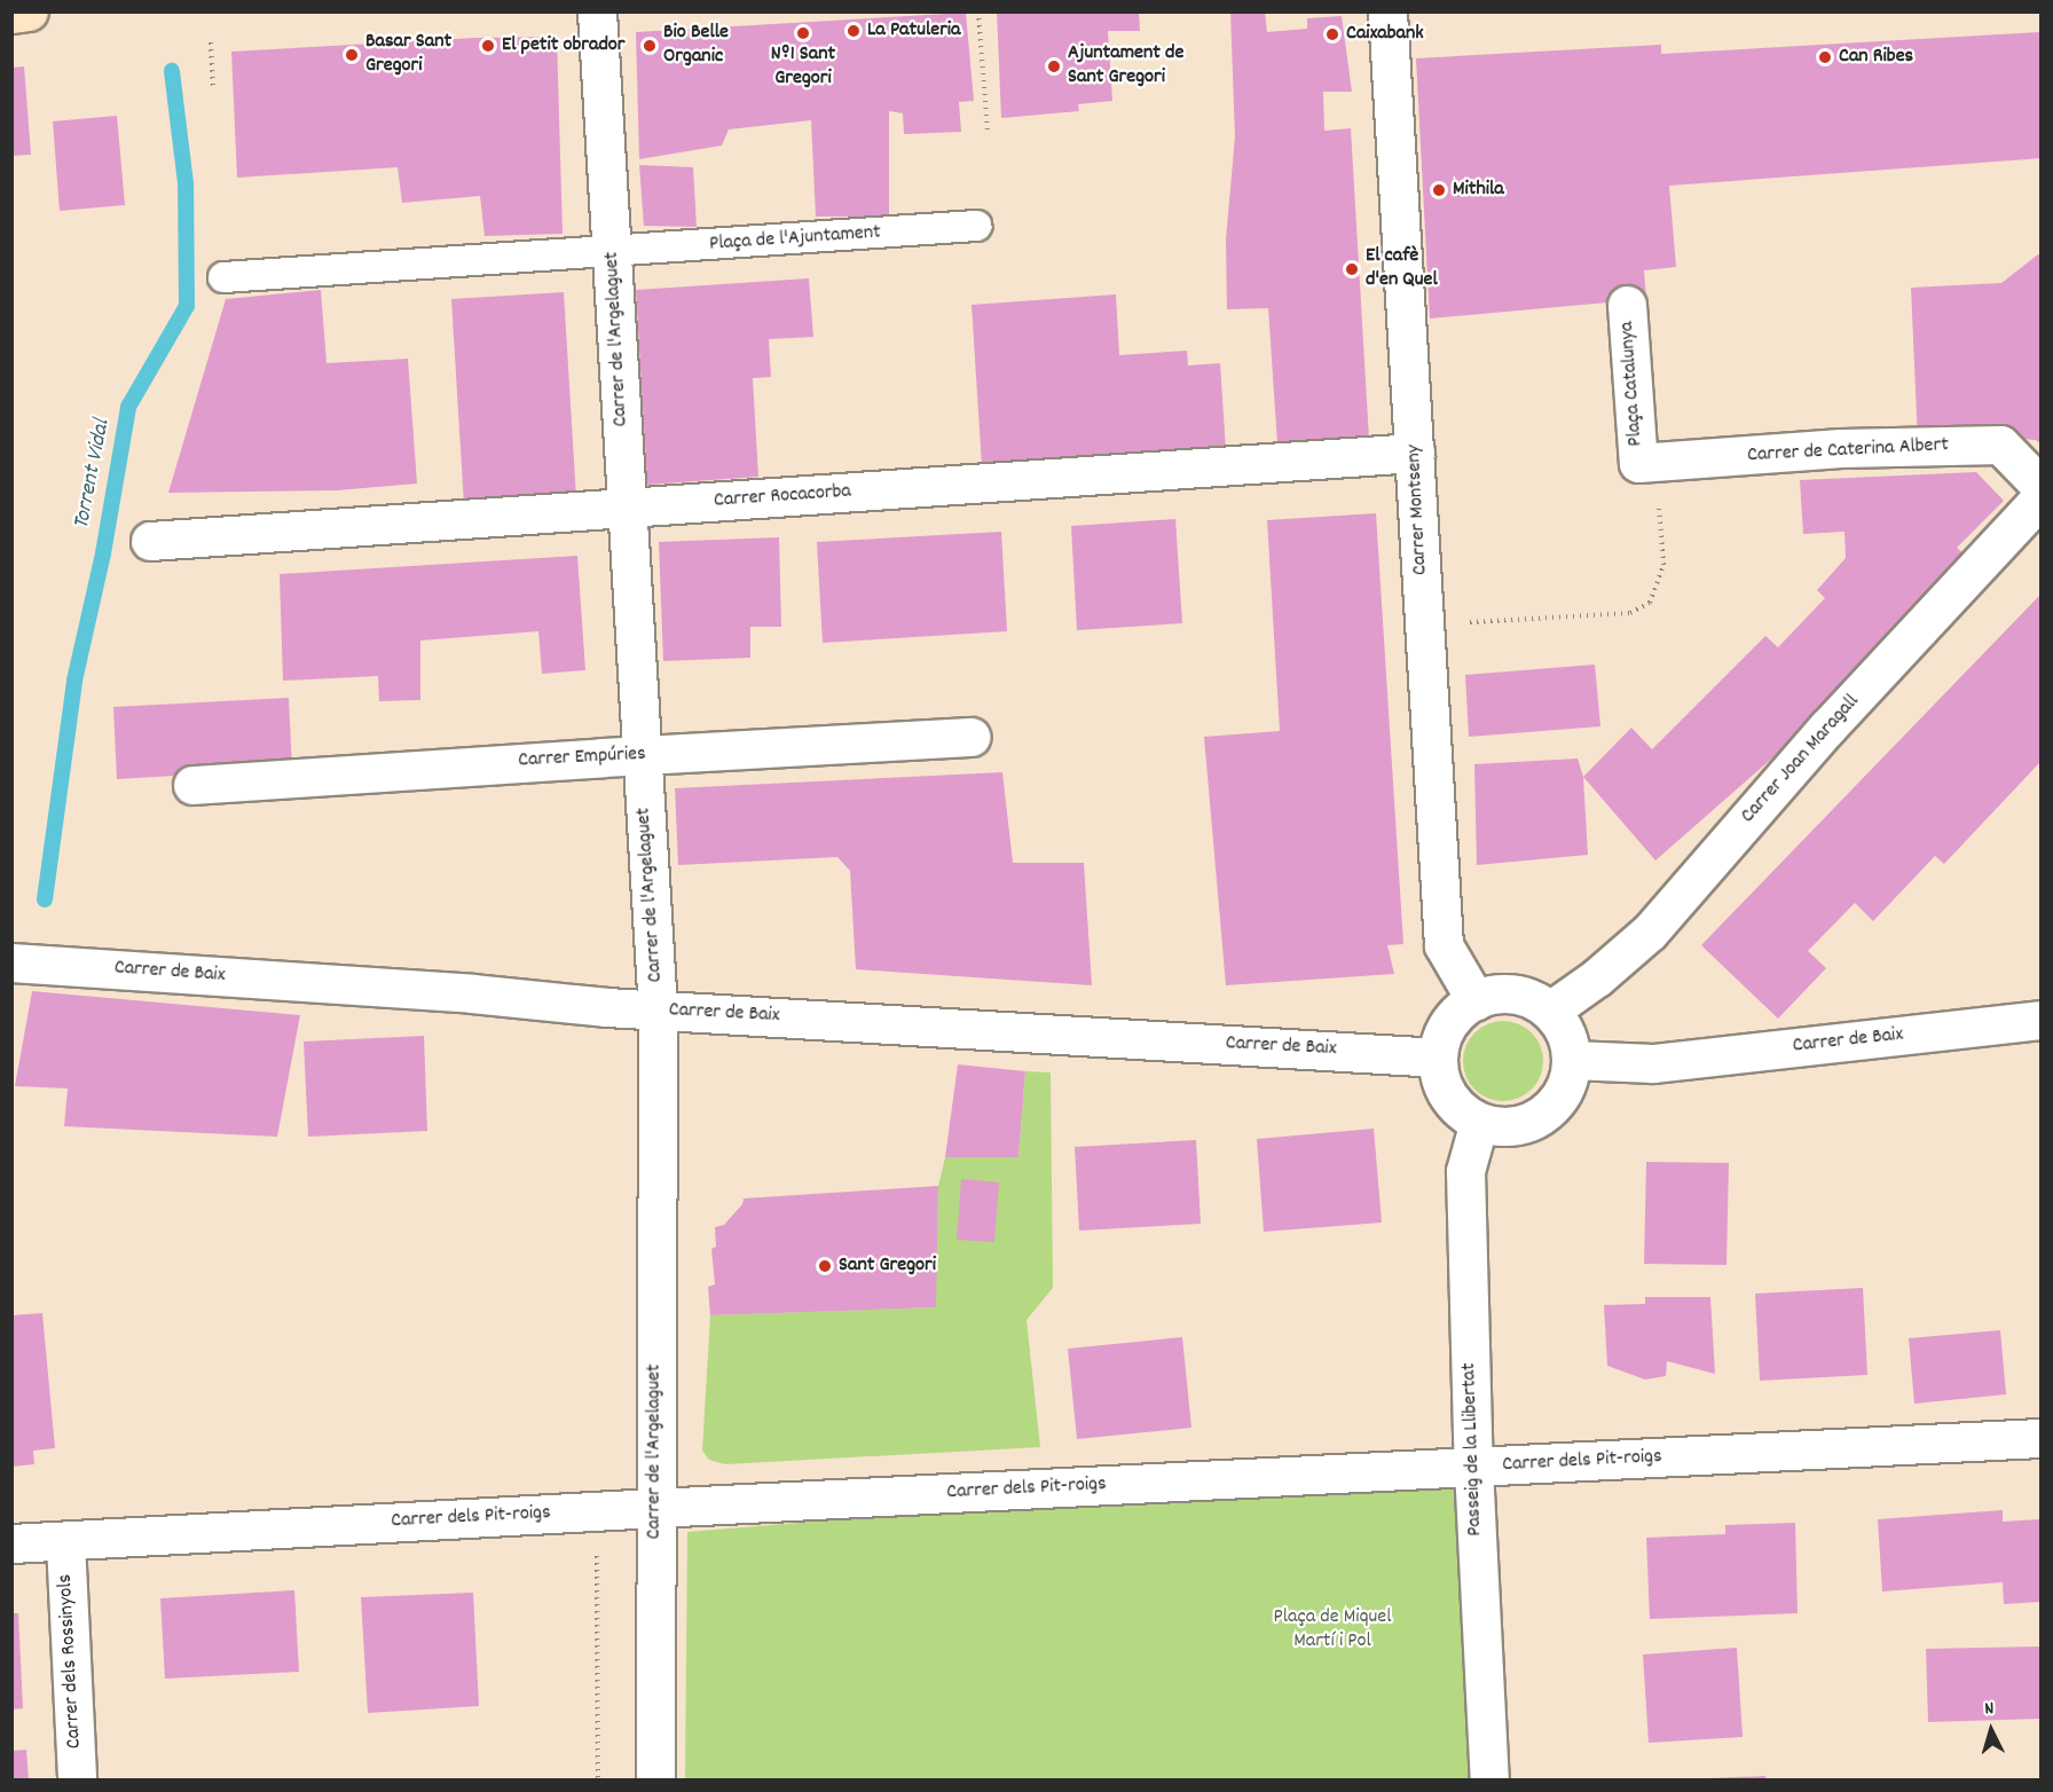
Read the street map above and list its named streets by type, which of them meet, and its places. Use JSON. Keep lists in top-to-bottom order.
{
  "streets": {
    "street": [
      "Carrer de l'Argelaguet",
      "Plaça Catalunya",
      "Carrer de Caterina Albert",
      "Carrer Rocacorba",
      "Carrer Montseny",
      "Carrer Empúries",
      "Carrer Joan Maragall",
      "Carrer de Baix",
      "Passeig de la Llibertat",
      "Carrer dels Pit-roigs",
      "Carrer dels Rossinyols"
    ],
    "lane": ["Plaça de l'Ajuntament"]
  },
  "crossings": [
    ["Plaça de l'Ajuntament", "Carrer de l'Argelaguet"],
    ["Carrer de l'Argelaguet", "Carrer Rocacorba"],
    ["Carrer de l'Argelaguet", "Carrer Empúries"],
    ["Carrer de l'Argelaguet", "Carrer de Baix"],
    ["Carrer de l'Argelaguet", "Carrer dels Pit-roigs"],
    ["Plaça Catalunya", "Carrer de Caterina Albert"],
    ["Carrer Rocacorba", "Carrer Montseny"],
    ["Carrer Montseny", "Carrer Joan Maragall"],
    ["Carrer Montseny", "Carrer de Baix"],
    ["Carrer Montseny", "Passeig de la Llibertat"],
    ["Carrer Joan Maragall", "Carrer de Baix"],
    ["Carrer Joan Maragall", "Passeig de la Llibertat"],
    ["Carrer de Baix", "Passeig de la Llibertat"],
    ["Passeig de la Llibertat", "Carrer dels Pit-roigs"],
    ["Carrer dels Pit-roigs", "Carrer dels Rossinyols"]
  ],
  "water": ["Torrent Vidal"],
  "parks": ["Plaça de Miquel Martí i Pol"],
  "places": [
    "La Patuleria",
    "Nº1 Sant Gregori",
    "Caixabank",
    "El petit obrador",
    "Bio Belle Organic",
    "Basar Sant Gregori",
    "Can Ribes",
    "Ajuntament de Sant Gregori",
    "Mithila",
    "El cafè d'en Quel",
    "Sant Gregori"
  ],
  "north": "top"
}
